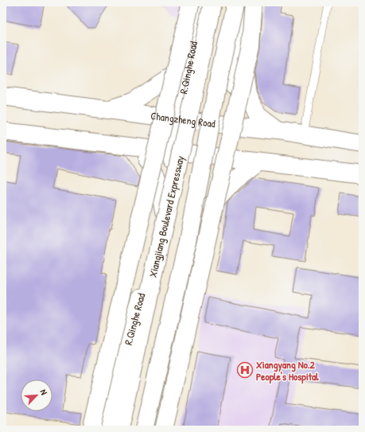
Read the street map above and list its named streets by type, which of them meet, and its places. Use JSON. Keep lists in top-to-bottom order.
{
  "streets": {
    "main road": ["R.Qinghe Road", "Changzheng Road", "Xiangjiang Boulevard Expressway"]
  },
  "crossings": [
    ["R.Qinghe Road", "Changzheng Road"]
  ],
  "places": {
    "hospital": ["Xiangyang No.2 People's Hospital"]
  },
  "north": "top right"
}
